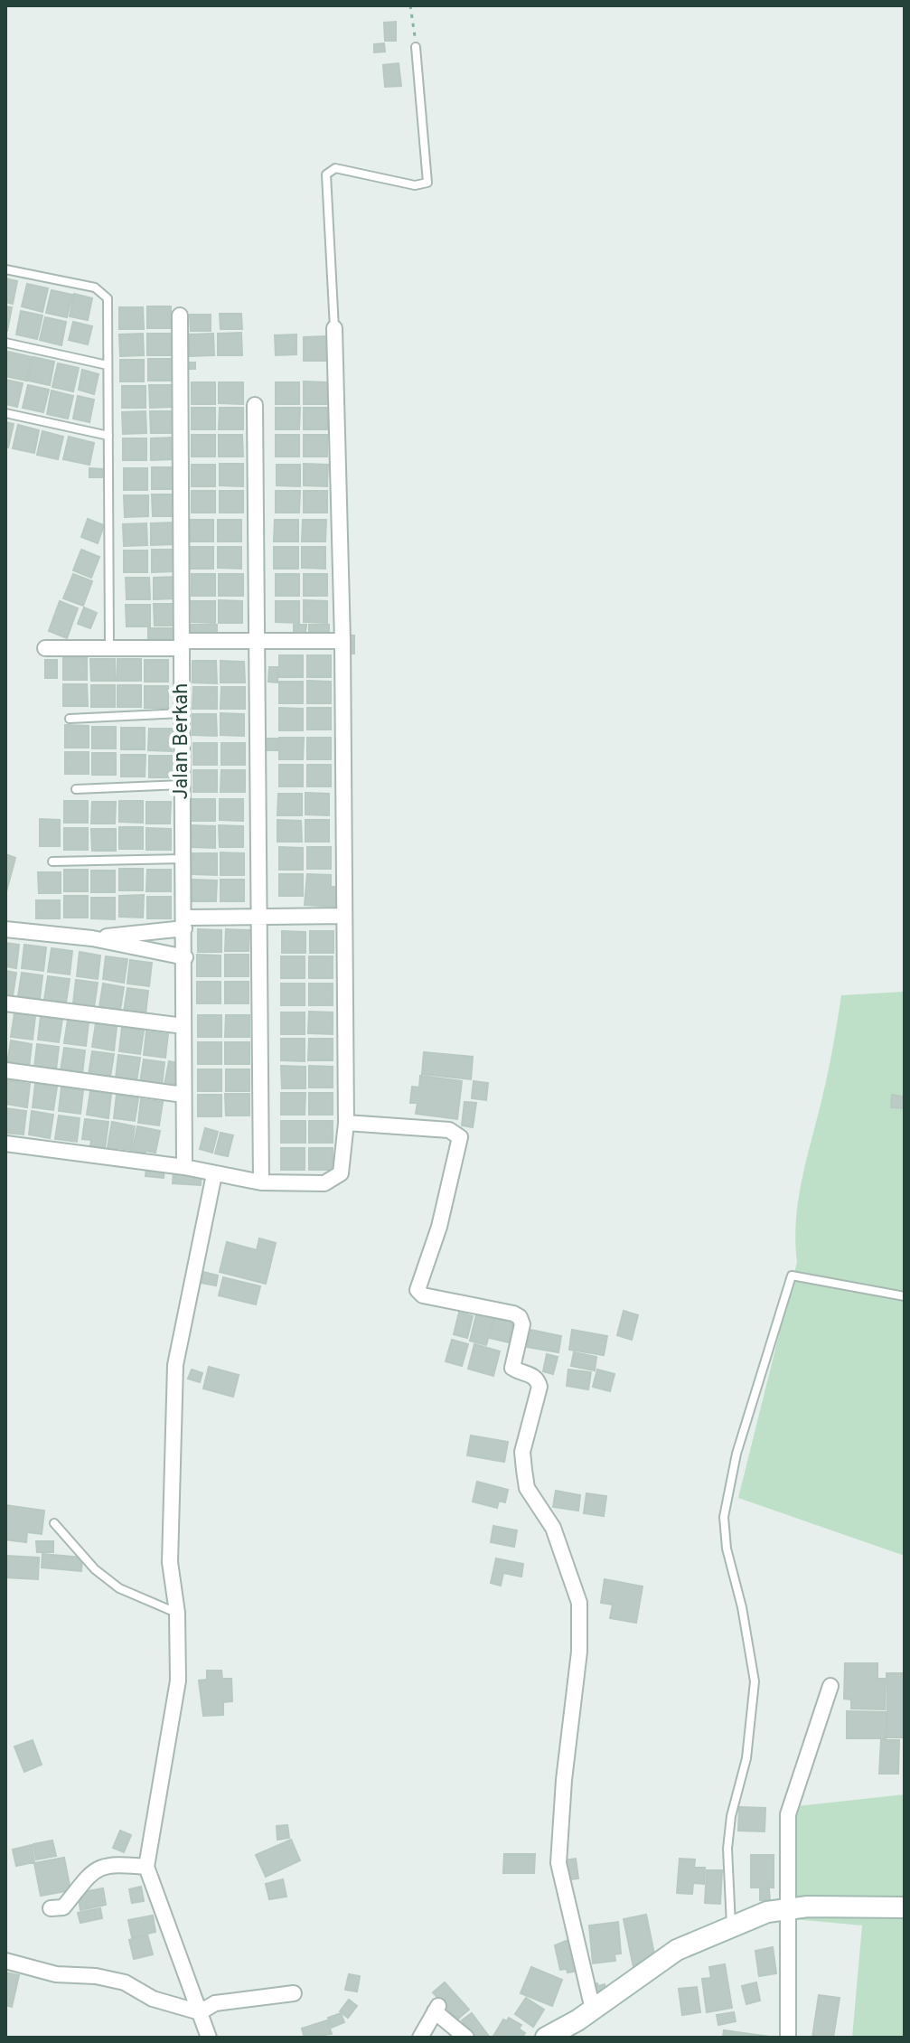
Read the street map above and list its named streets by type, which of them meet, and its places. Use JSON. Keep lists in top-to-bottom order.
{
  "streets": {
    "street": ["Jalan Berkah"]
  }
}
